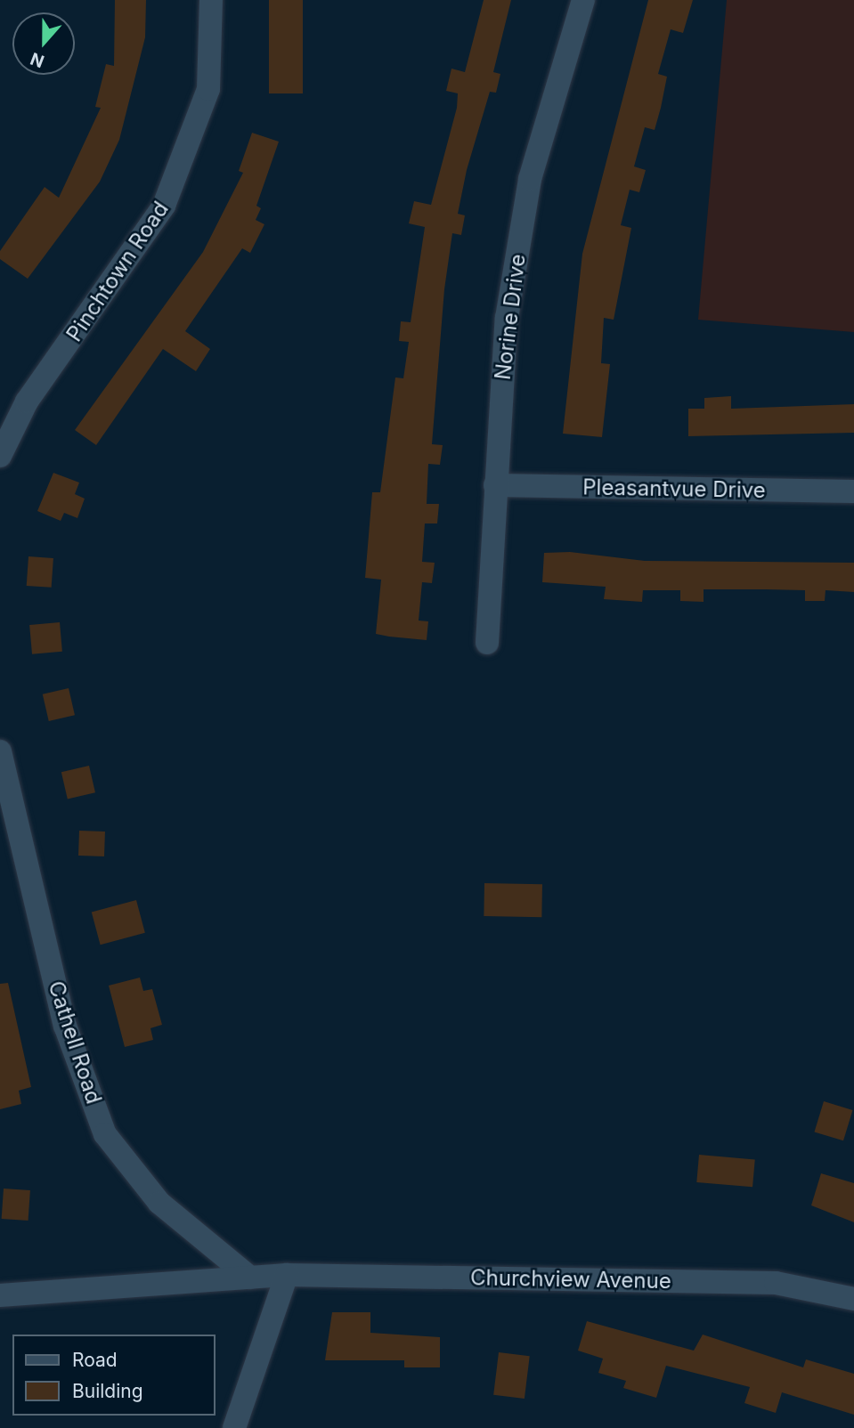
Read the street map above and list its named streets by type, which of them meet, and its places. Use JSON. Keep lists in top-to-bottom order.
{
  "streets": {
    "street": [
      "Pinchtown Road",
      "Norine Drive",
      "Pleasantvue Drive",
      "Cathell Road",
      "Churchview Avenue"
    ]
  },
  "crossings": [
    ["Norine Drive", "Pleasantvue Drive"],
    ["Cathell Road", "Churchview Avenue"]
  ],
  "legend": ["Road", "Building"],
  "north": "bottom"
}
